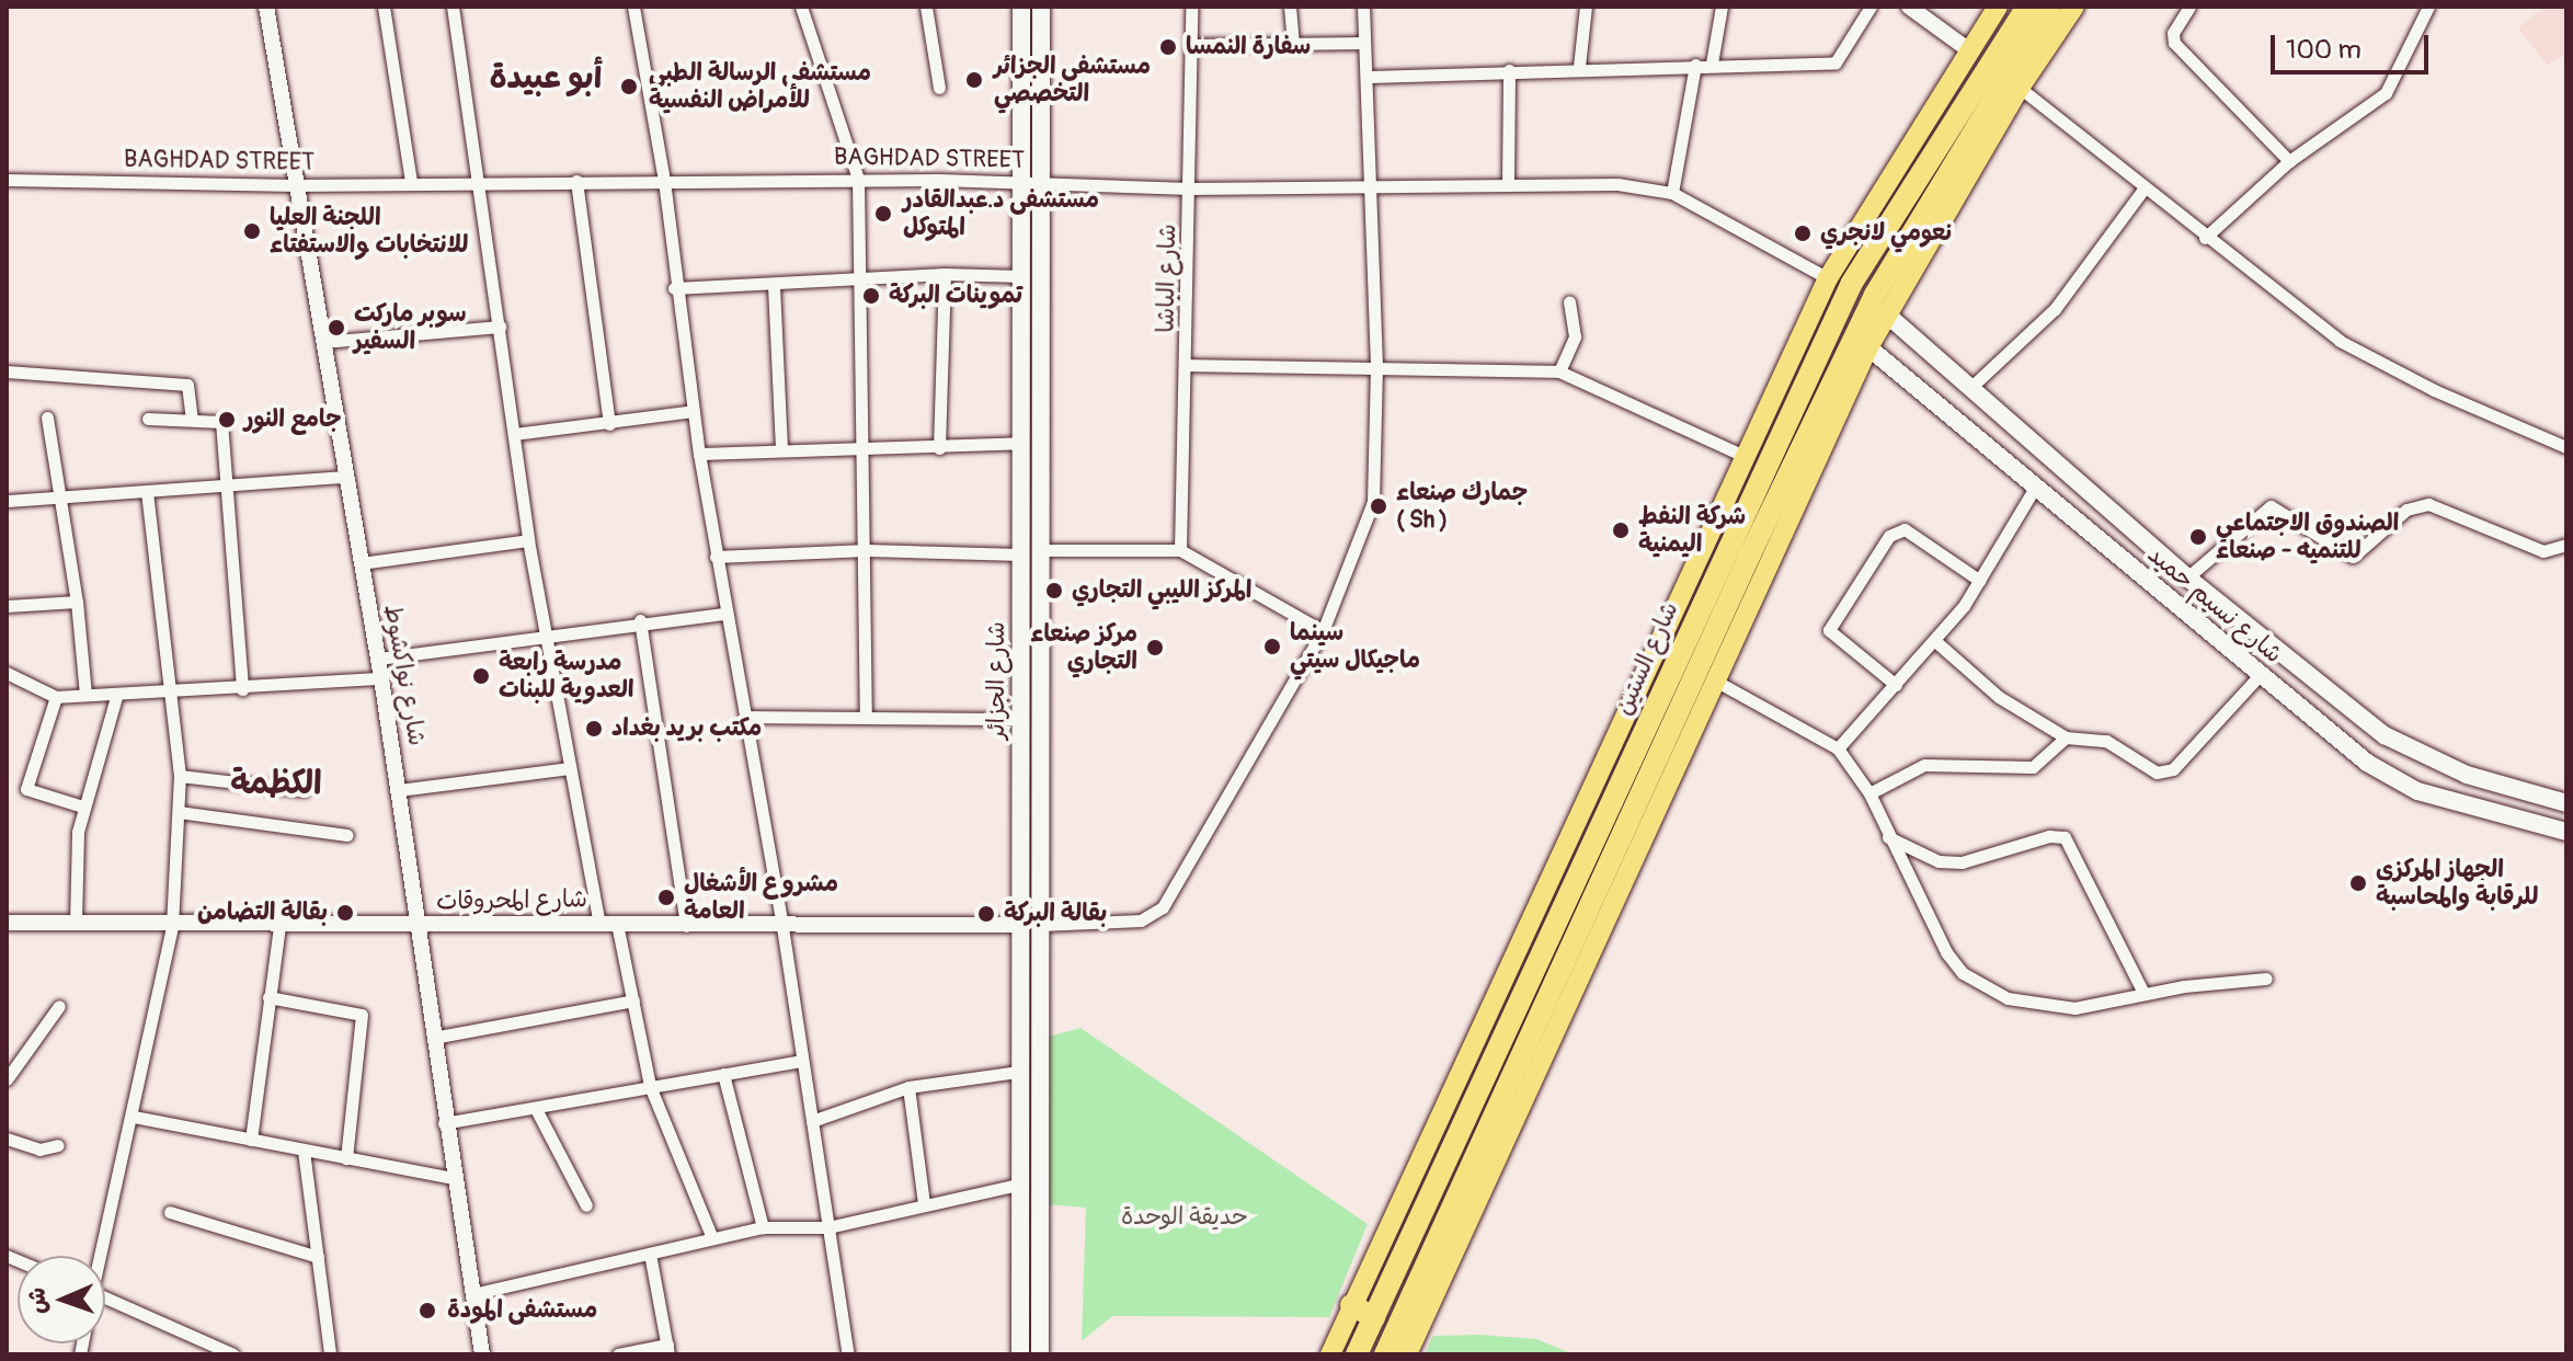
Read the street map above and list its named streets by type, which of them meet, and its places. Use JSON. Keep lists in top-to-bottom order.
{
  "streets": {
    "highway": ["شارع الستين"],
    "main road": ["شارع نسيم حميد", "شارع الجزائر"],
    "street": [
      "BAGHDAD STREET",
      "شارع الباشا",
      "شارع نواكشوط",
      "شارع المحروقات"
    ]
  },
  "crossings": [
    ["BAGHDAD STREET", "شارع الباشا"],
    ["BAGHDAD STREET", "شارع الستين"],
    ["BAGHDAD STREET", "شارع نواكشوط"],
    ["BAGHDAD STREET", "شارع الجزائر"],
    ["شارع نسيم حميد", "شارع الستين"],
    ["شارع نواكشوط", "شارع المحروقات"],
    ["شارع الجزائر", "شارع المحروقات"]
  ],
  "districts": ["أبو عبيدة", "الكظمة"],
  "parks": ["حديقة الوحدة"],
  "places": [
    "سفارة النمسا",
    "مستشفى الجزائر التخصصي",
    "مستشفى الرسالة الطبي للأمراض النفسية",
    "مستشفى د.عبدالقادر المتوكل",
    "اللجنة العليا للانتخابات والاستفتاء",
    "نعومي لانجري",
    "تموينات البركة",
    "سوبر ماركت السفير",
    "جامع النور",
    "جمارك صنعاء ( Sh )",
    "شركة النفط اليمنية",
    "الصندوق الاجتماعي للتنميه - صنعاء",
    "المركز الليبي التجاري",
    "سينما ماجيكال سيتي",
    "مركز صنعاء التجاري",
    "مدرسة رابعة العدوية للبنات",
    "مكتب بريد بغداد",
    "الجهاز المركزي للرقابة والمحاسبة",
    "مشروع الأشغال العامة",
    "بقالة التضامن",
    "بقالة البركة",
    "مستشفى المودة"
  ],
  "scale_bar": "100 m",
  "north": "left"
}
